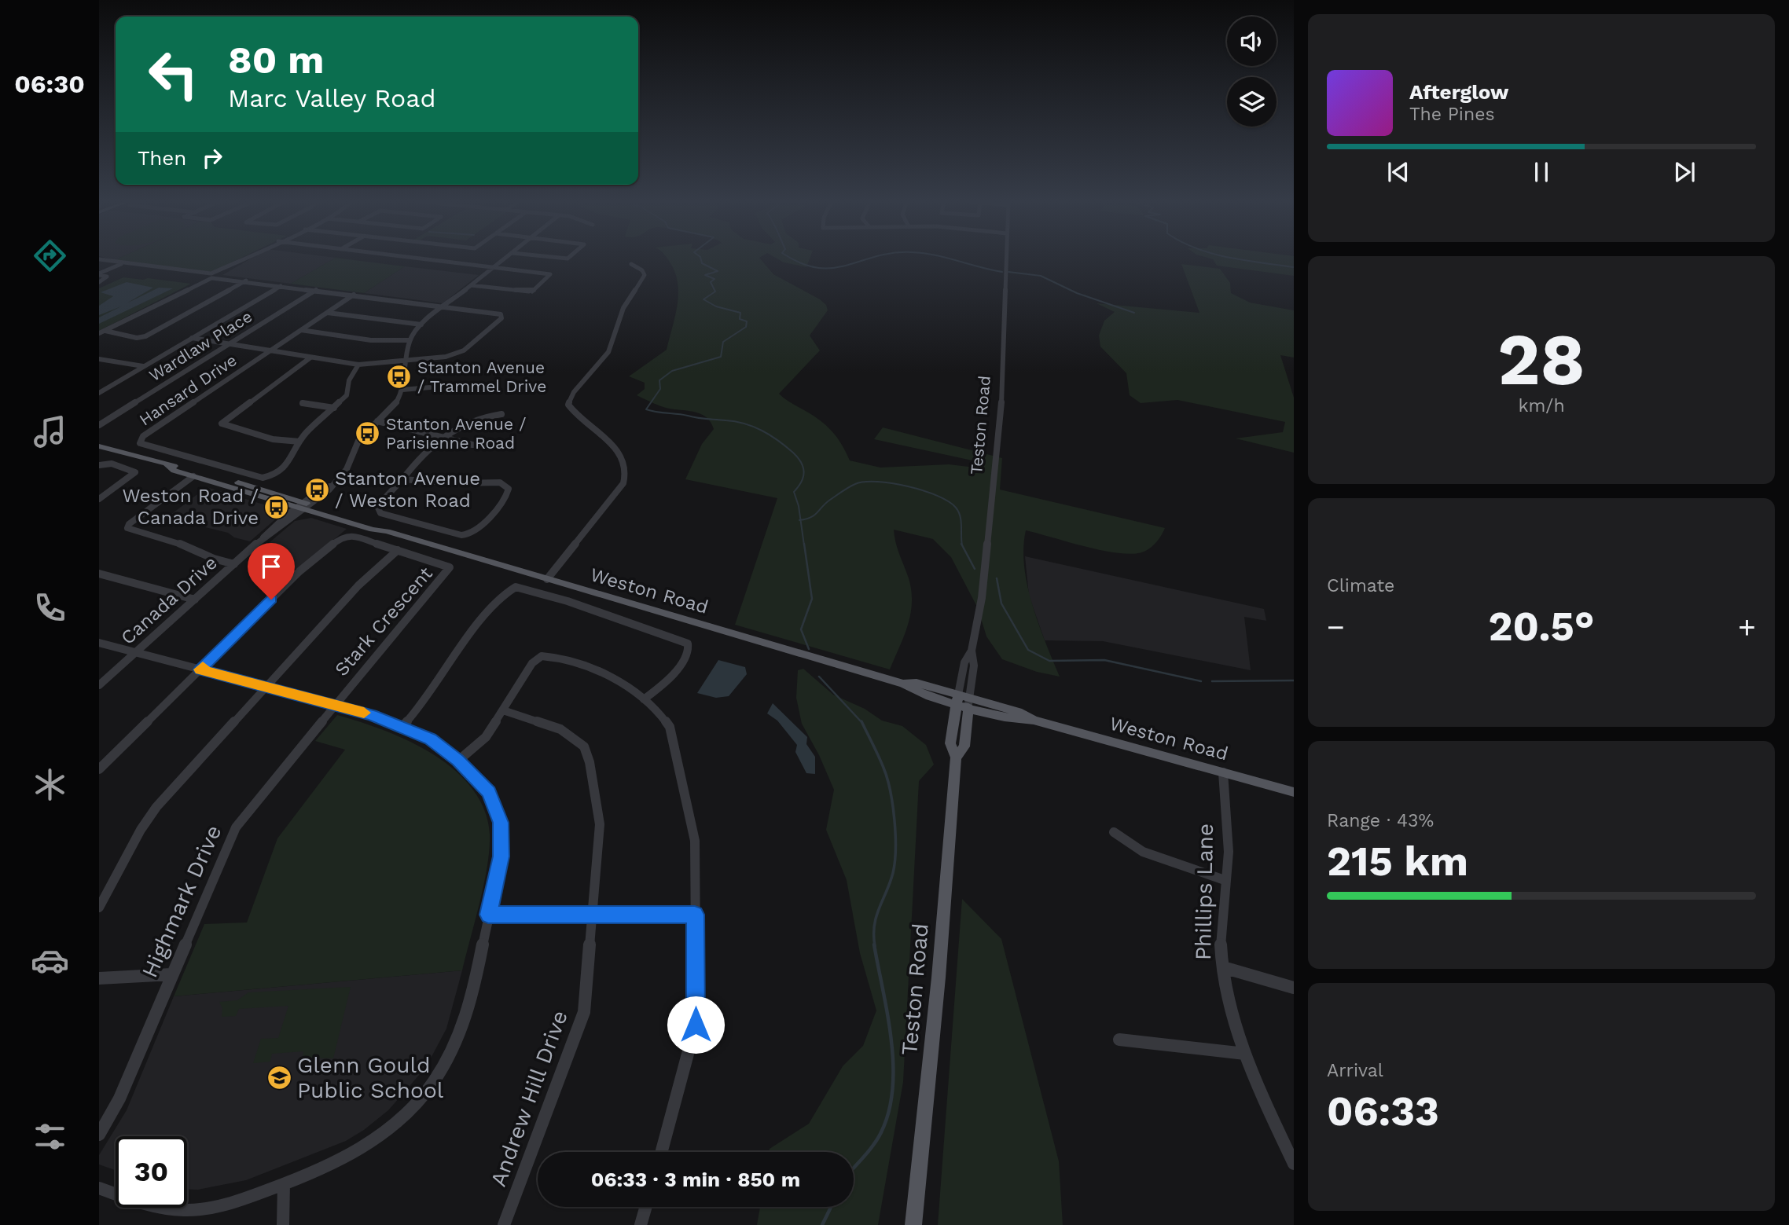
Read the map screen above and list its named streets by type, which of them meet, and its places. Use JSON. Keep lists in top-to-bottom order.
{
  "streets": {
    "main road": ["Teston Road", "Weston Road"],
    "street": [
      "Wardlaw Place",
      "Hansard Drive",
      "Canada Drive",
      "Stark Crescent",
      "Phillips Lane",
      "Highmark Drive",
      "Andrew Hill Drive"
    ]
  },
  "crossings": [
    ["Teston Road", "Weston Road"],
    ["Weston Road", "Canada Drive"],
    ["Weston Road", "Phillips Lane"],
    ["Stark Crescent", "Highmark Drive"]
  ],
  "places": {
    "bus stop": [
      "Stanton Avenue / Trammel Drive",
      "Stanton Avenue / Parisienne Road",
      "Stanton Avenue / Weston Road",
      "Weston Road / Canada Drive"
    ],
    "school or university": ["Glenn Gould Public School"]
  },
  "page": {
    "tabs": "06:30",
    "turn": ["80 m", "Marc Valley Road"],
    "song": ["Afterglow", "The Pines"],
    "then": "Then",
    "tile": [
      ["28", "km/h"],
      "Climate",
      ["Range · 43%", "215 km"],
      ["Arrival", "06:33"]
    ],
    "heat": ["−", "20.5°", "+"],
    "limit": "30",
    "trip": "06:33 · 3 min · 850 m"
  }
}
